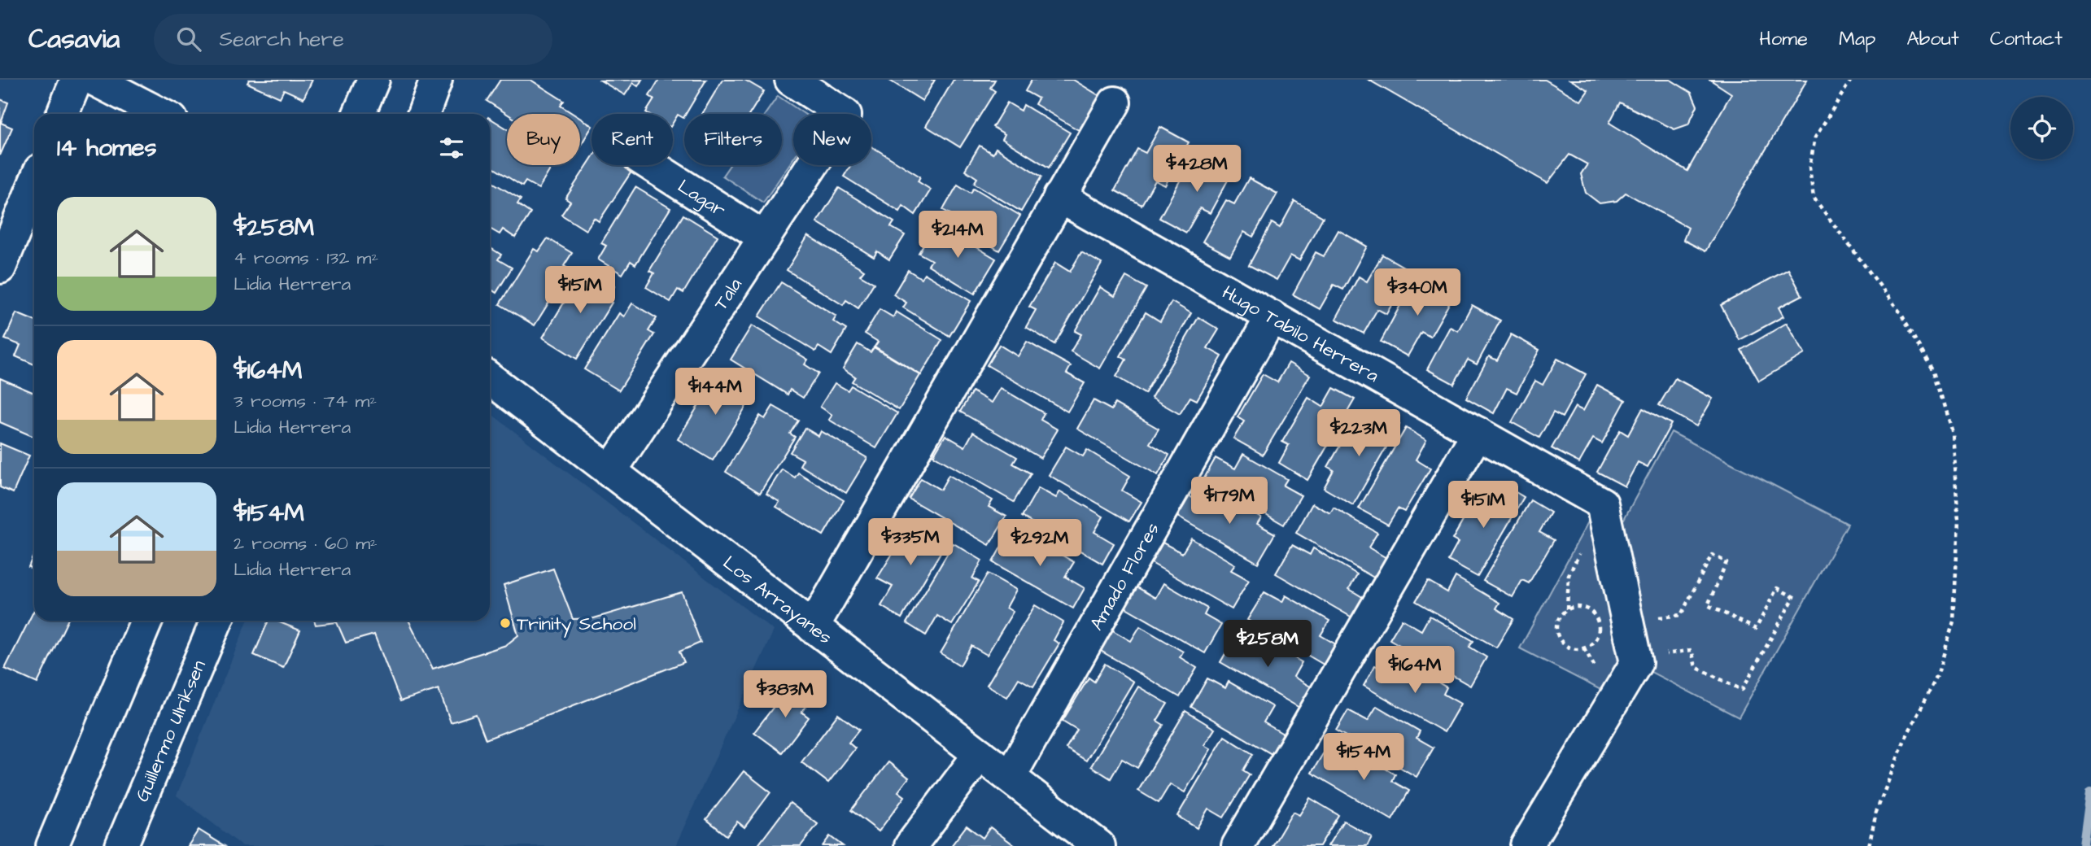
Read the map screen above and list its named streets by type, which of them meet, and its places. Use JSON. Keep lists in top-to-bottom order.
{
  "streets": {
    "street": [
      "Lagar",
      "Tala",
      "Hugo Tabilo Herrera",
      "Amado Flores",
      "Los Arrayanes",
      "Guillermo Ulriksen"
    ]
  },
  "crossings": [
    ["Lagar", "Tala"],
    ["Tala", "Los Arrayanes"],
    ["Hugo Tabilo Herrera", "Amado Flores"],
    ["Amado Flores", "Los Arrayanes"]
  ],
  "places": ["Trinity School"],
  "page": {
    "header": "Casavia",
    "search": "Search here",
    "nav": [
      "Home",
      "Map",
      "About",
      "Contact"
    ],
    "chip": [
      "Buy",
      "Rent",
      "Filters",
      "New"
    ],
    "heading": "14 homes",
    "price": [
      "$428M",
      "$214M",
      "$151M",
      "$340M",
      "$144M",
      "$223M",
      "$179M",
      "$151M",
      "$335M",
      "$292M",
      "$258M",
      "$164M",
      "$383M",
      "$154M"
    ],
    "list": [
      {
        "name": "$258M",
        "note": "4 rooms · 132 m² · Lidia Herrera"
      },
      {
        "name": "$164M",
        "note": "3 rooms · 74 m² · Lidia Herrera"
      },
      {
        "name": "$154M",
        "note": "2 rooms · 60 m² · Lidia Herrera"
      }
    ]
  }
}
